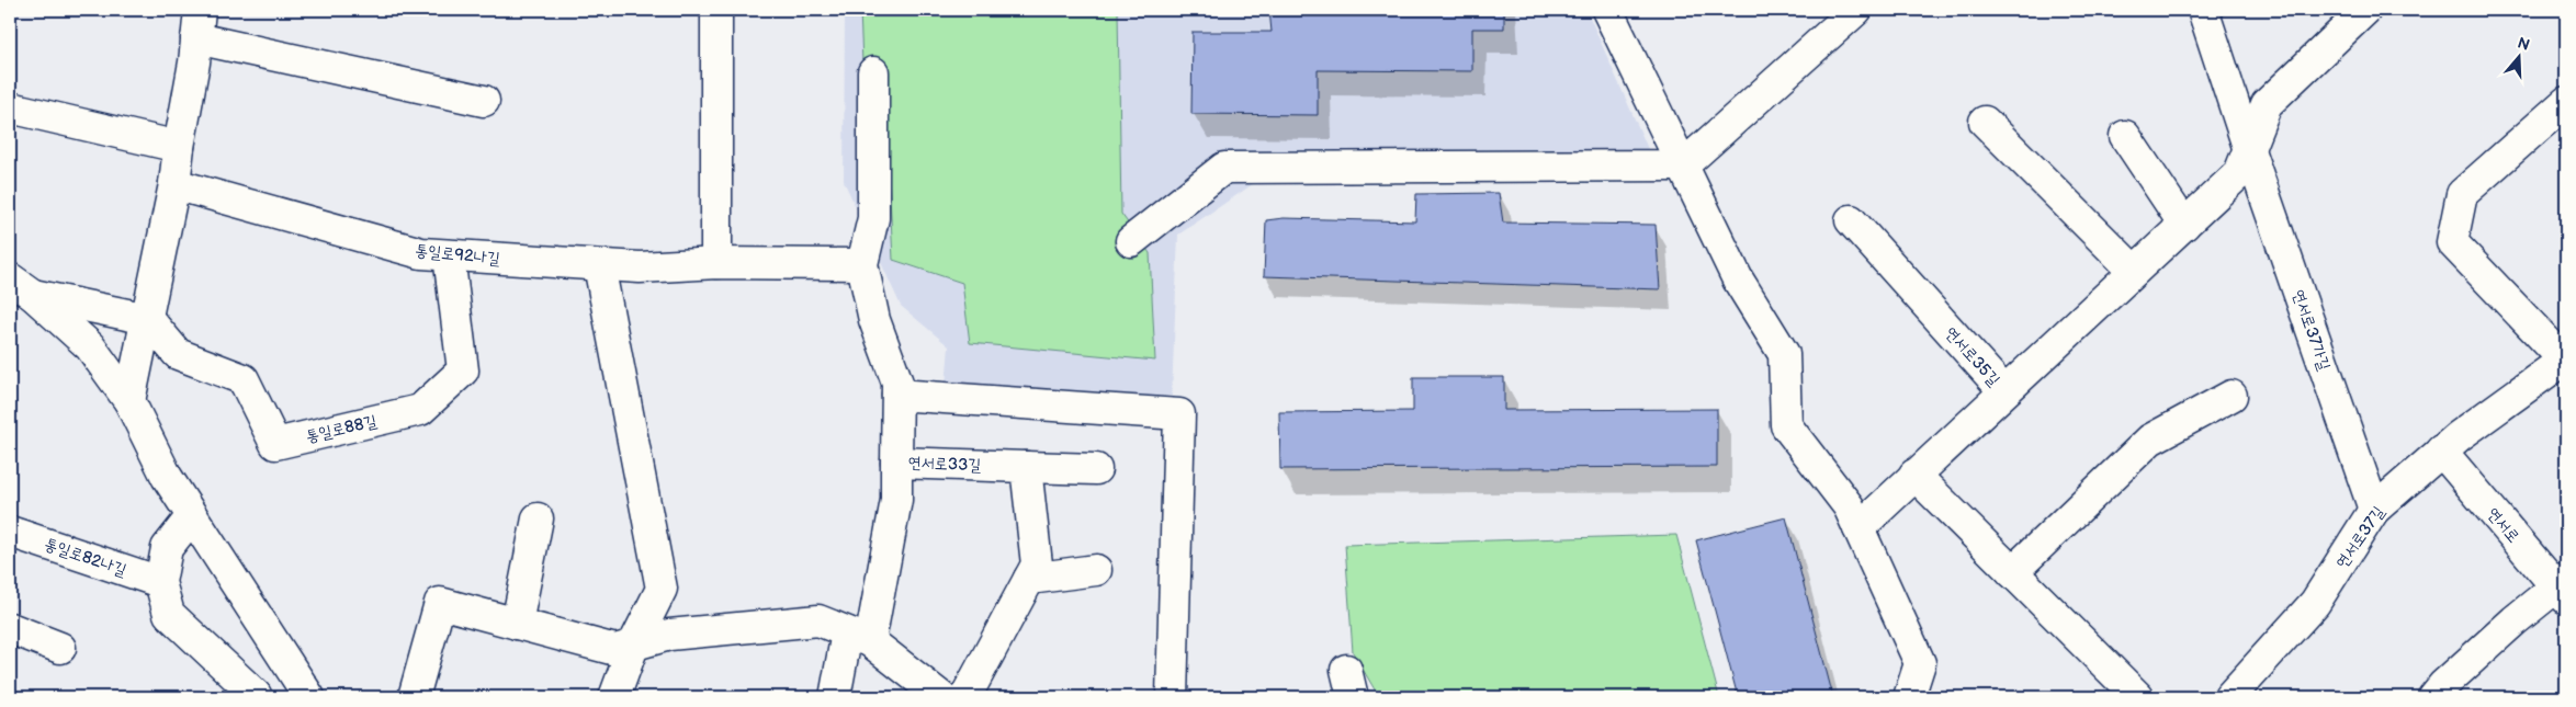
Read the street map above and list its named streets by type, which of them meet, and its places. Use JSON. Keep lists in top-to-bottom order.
{
  "streets": {
    "street": [
      "통일로92나길",
      "연서로37가길",
      "연서로35길",
      "통일로88길",
      "연서로33길",
      "연서로",
      "연서로37길",
      "통일로82나길"
    ]
  },
  "crossings": [
    ["통일로92나길", "통일로88길"],
    ["연서로37가길", "연서로37길"],
    ["연서로", "연서로37길"]
  ],
  "north": "top"
}
